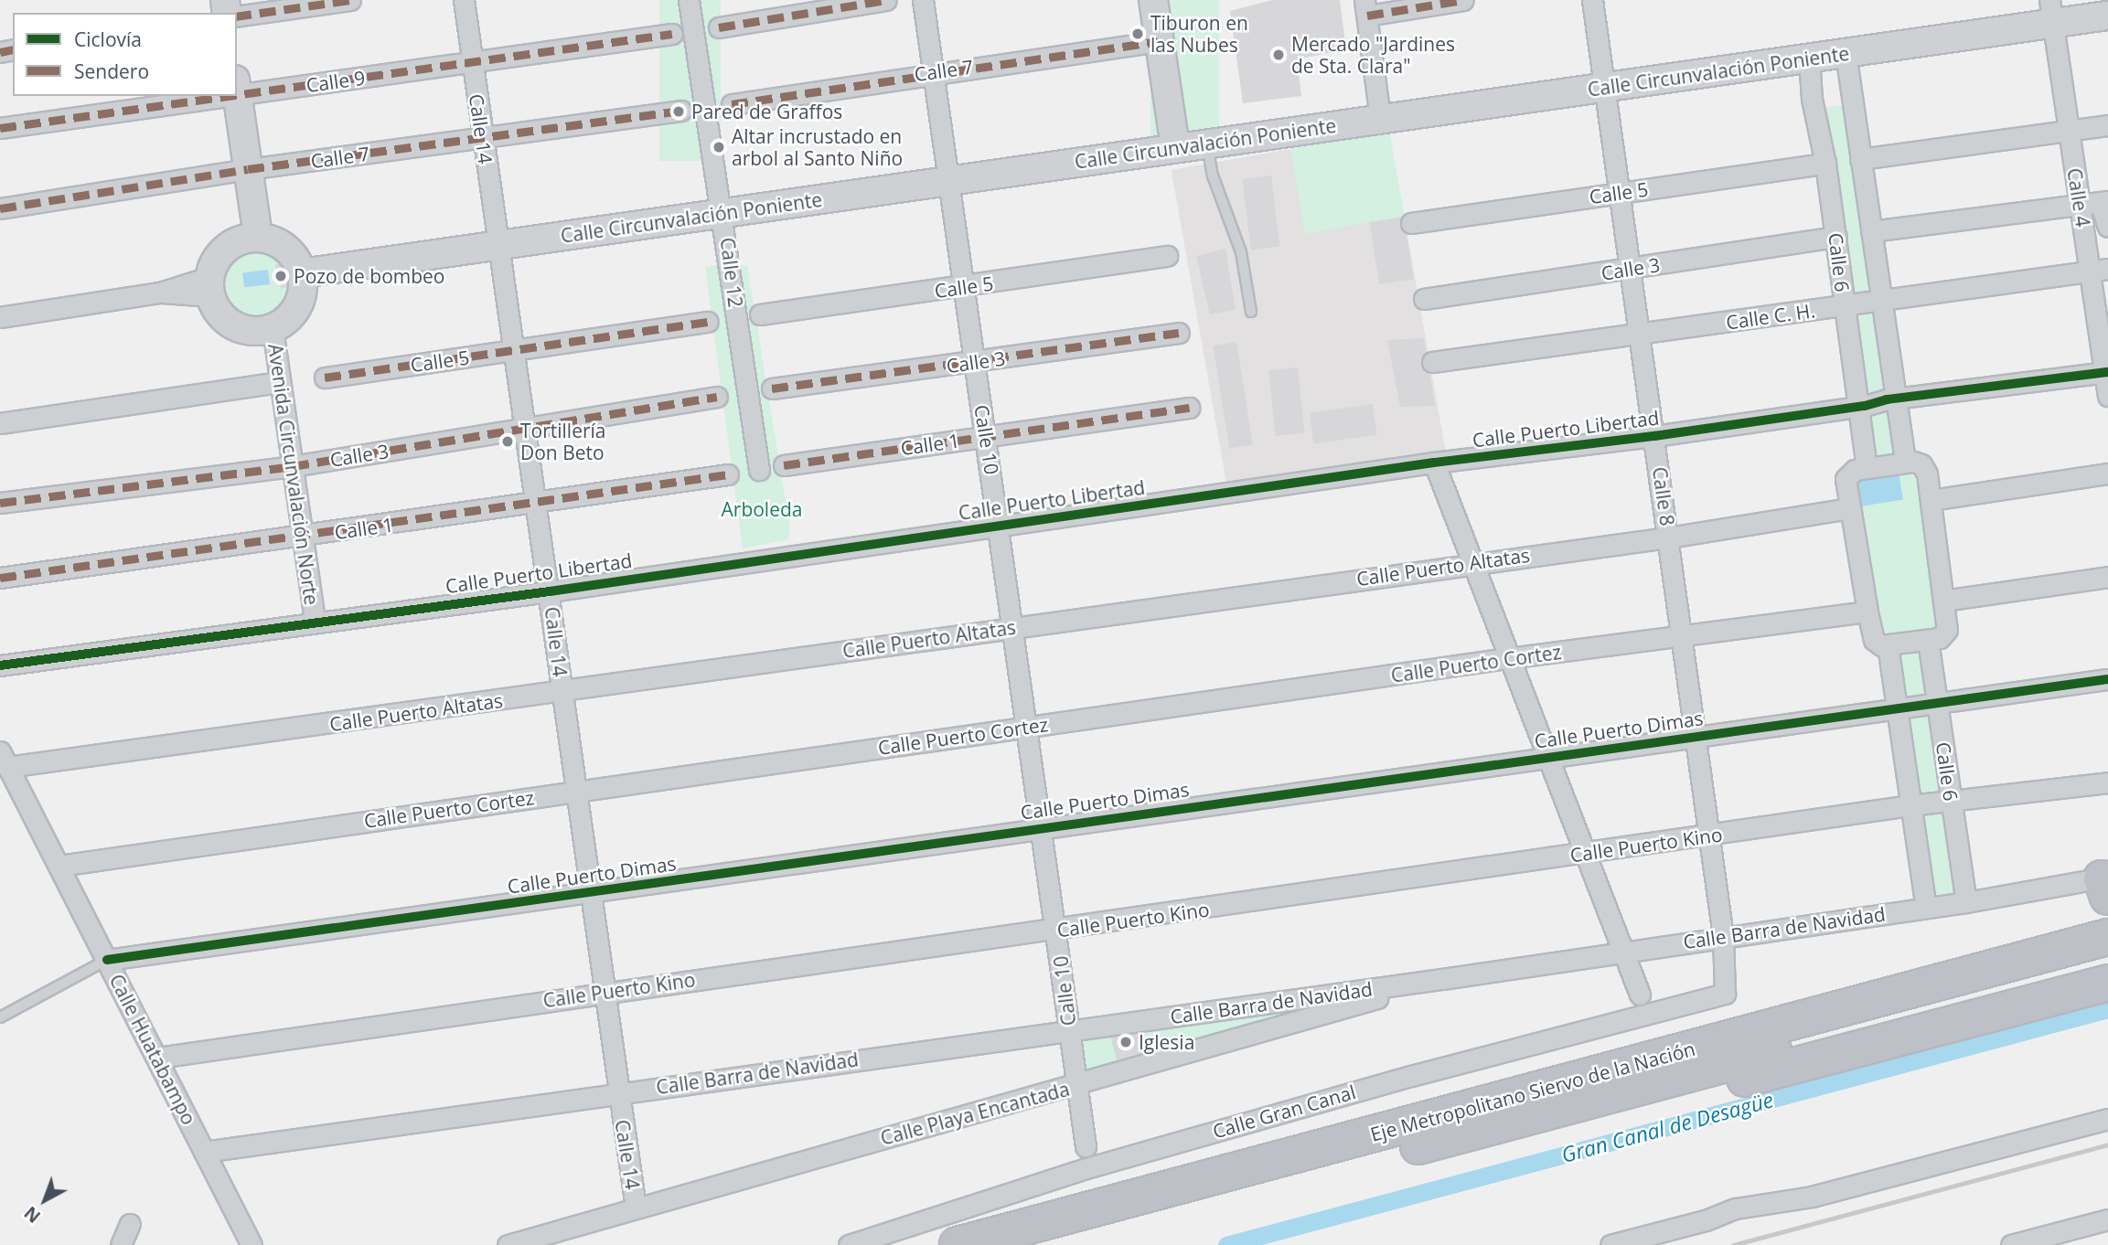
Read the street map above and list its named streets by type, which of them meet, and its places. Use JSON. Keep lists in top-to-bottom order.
{
  "streets": {
    "highway": ["Eje Metropolitano Siervo de la Nación"],
    "street": [
      "Calle 7",
      "Calle Circunvalación Poniente",
      "Calle 9",
      "Calle 14",
      "Calle 5",
      "Calle 4",
      "Calle 6",
      "Calle 3",
      "Calle 12",
      "Calle C. H.",
      "Calle Puerto Libertad",
      "Calle 10",
      "Calle 1",
      "Avenida Circunvalación Norte",
      "Calle 8",
      "Calle Puerto Altatas",
      "Calle Puerto Cortez",
      "Calle Puerto Dimas",
      "Calle Puerto Kino",
      "Calle Barra de Navidad",
      "Calle Huatabampo",
      "Calle Gran Canal",
      "Calle Playa Encantada"
    ]
  },
  "crossings": [
    ["Calle 7", "Calle 14"],
    ["Calle 7", "Calle 10"],
    ["Calle Circunvalación Poniente", "Calle 14"],
    ["Calle Circunvalación Poniente", "Calle 4"],
    ["Calle Circunvalación Poniente", "Calle 6"],
    ["Calle Circunvalación Poniente", "Calle 12"],
    ["Calle Circunvalación Poniente", "Calle 10"],
    ["Calle Circunvalación Poniente", "Avenida Circunvalación Norte"],
    ["Calle Circunvalación Poniente", "Calle 8"],
    ["Calle 9", "Calle 14"],
    ["Calle 14", "Calle 5"],
    ["Calle 14", "Calle 3"],
    ["Calle 14", "Calle Puerto Libertad"],
    ["Calle 14", "Calle 1"],
    ["Calle 14", "Calle Puerto Altatas"],
    ["Calle 14", "Calle Puerto Cortez"],
    ["Calle 14", "Calle Puerto Dimas"],
    ["Calle 14", "Calle Puerto Kino"],
    ["Calle 14", "Calle Barra de Navidad"],
    ["Calle 14", "Calle Playa Encantada"],
    ["Calle 5", "Calle 6"],
    ["Calle 5", "Calle 10"],
    ["Calle 5", "Calle 8"],
    ["Calle 4", "Calle C. H."],
    ["Calle 4", "Calle Puerto Libertad"],
    ["Calle 6", "Calle 3"],
    ["Calle 6", "Calle C. H."],
    ["Calle 6", "Calle Puerto Libertad"],
    ["Calle 6", "Calle Puerto Dimas"],
    ["Calle 6", "Calle Puerto Kino"],
    ["Calle 6", "Calle Barra de Navidad"],
    ["Calle 3", "Calle 10"],
    ["Calle 3", "Avenida Circunvalación Norte"],
    ["Calle 3", "Calle 8"],
    ["Calle C. H.", "Calle 8"],
    ["Calle Puerto Libertad", "Calle 10"],
    ["Calle Puerto Libertad", "Avenida Circunvalación Norte"],
    ["Calle Puerto Libertad", "Calle 8"],
    ["Calle 10", "Calle 1"],
    ["Calle 10", "Calle Puerto Altatas"],
    ["Calle 10", "Calle Puerto Cortez"],
    ["Calle 10", "Calle Puerto Dimas"],
    ["Calle 10", "Calle Puerto Kino"],
    ["Calle 10", "Calle Barra de Navidad"],
    ["Calle 10", "Calle Playa Encantada"],
    ["Calle 1", "Avenida Circunvalación Norte"],
    ["Calle 8", "Calle Puerto Altatas"],
    ["Calle 8", "Calle Puerto Cortez"],
    ["Calle 8", "Calle Puerto Dimas"],
    ["Calle 8", "Calle Puerto Kino"],
    ["Calle 8", "Calle Barra de Navidad"],
    ["Calle 8", "Calle Gran Canal"],
    ["Calle Puerto Altatas", "Calle Huatabampo"],
    ["Calle Puerto Cortez", "Calle Huatabampo"],
    ["Calle Puerto Dimas", "Calle Huatabampo"],
    ["Calle Puerto Kino", "Calle Huatabampo"],
    ["Calle Barra de Navidad", "Calle Huatabampo"],
    ["Calle Barra de Navidad", "Calle Playa Encantada"]
  ],
  "water": ["Gran Canal de Desagüe"],
  "parks": ["Arboleda"],
  "places": [
    "Tiburon en las Nubes",
    "Mercado \"Jardines de Sta. Clara\"",
    "Pared de Graffos",
    "Altar incrustado en arbol al Santo Niño",
    "Pozo de bombeo",
    "Tortillería Don Beto",
    "Iglesia"
  ],
  "legend": ["Ciclovía", "Sendero"],
  "north": "bottom left"
}
